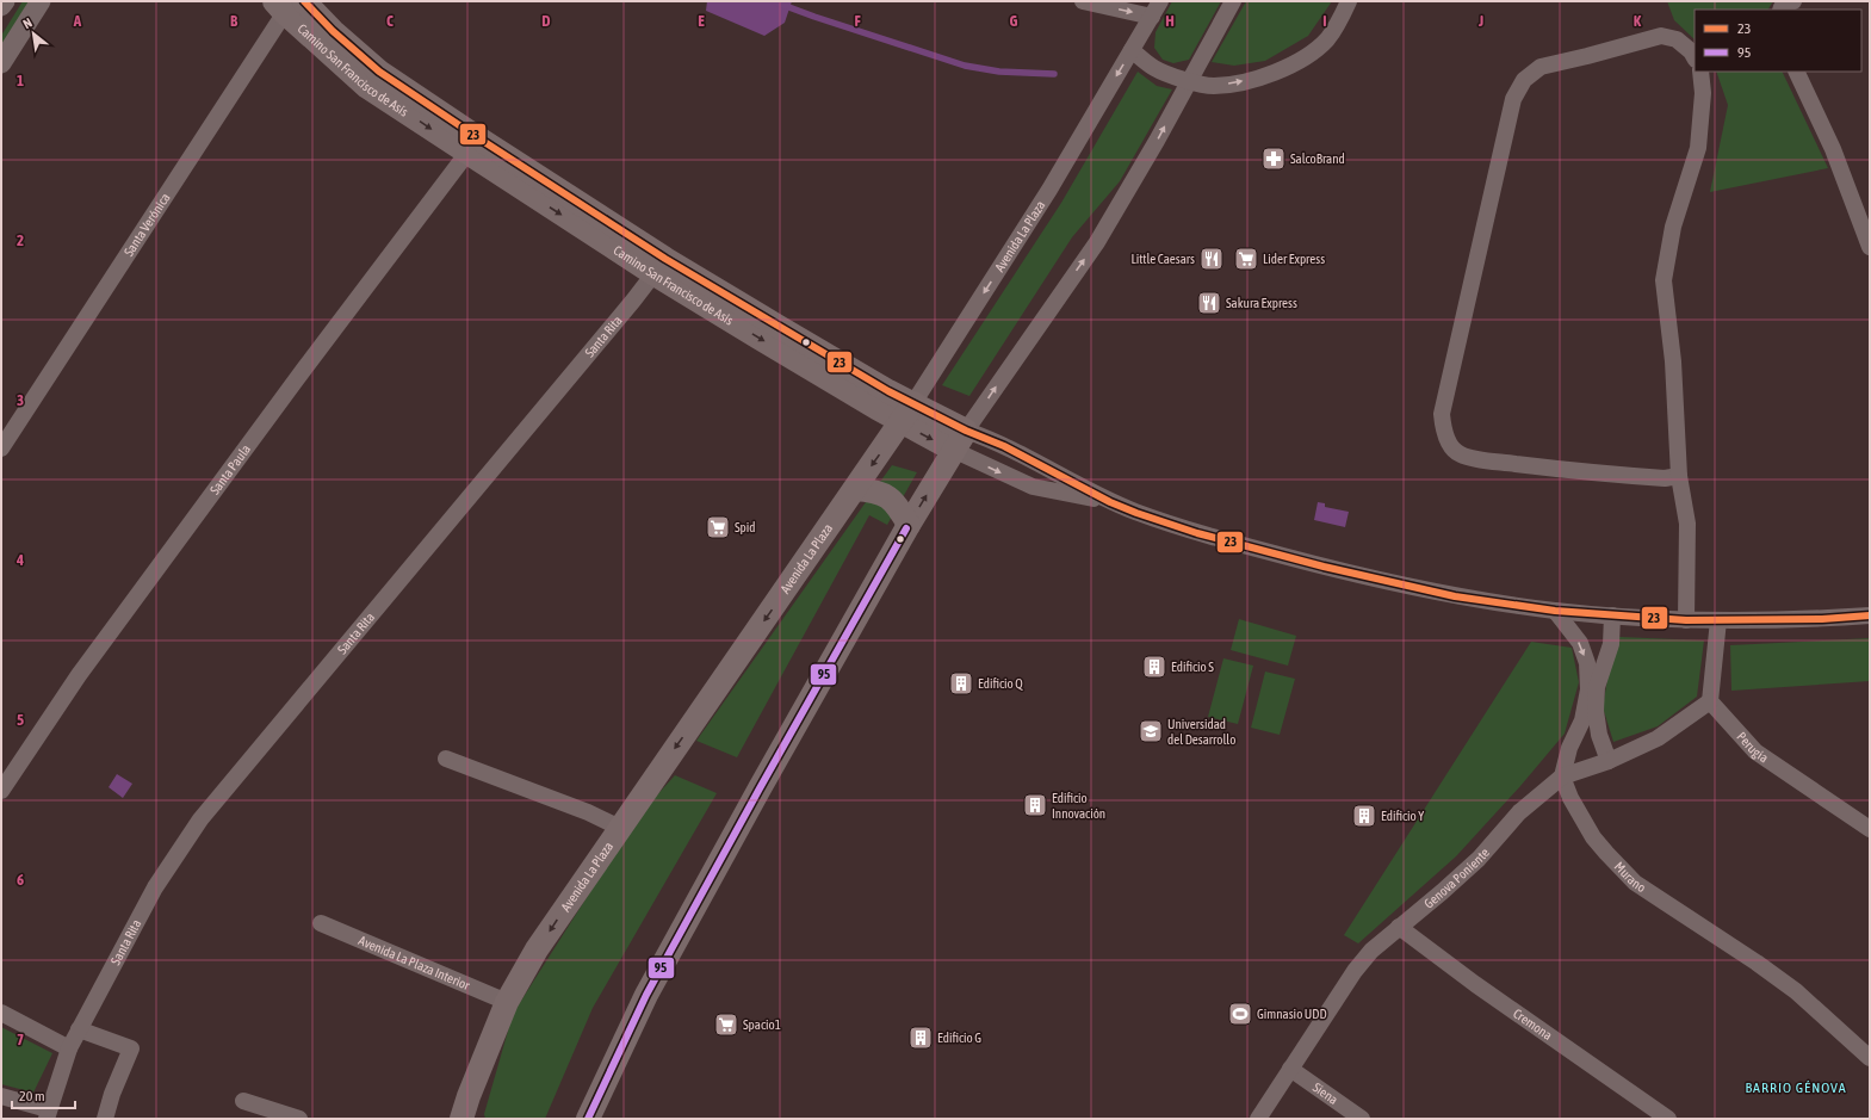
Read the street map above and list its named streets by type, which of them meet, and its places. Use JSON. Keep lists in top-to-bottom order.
{
  "streets": {
    "main road": ["Camino San Francisco de Asís", "Avenida La Plaza"],
    "street": [
      "Santa Verónica",
      "Santa Rita",
      "Santa Paula",
      "Perugia",
      "Murano",
      "Genova Poniente",
      "Avenida La Plaza Interior",
      "Cremona",
      "Siena"
    ]
  },
  "crossings": [
    ["Camino San Francisco de Asís", "Santa Verónica"],
    ["Camino San Francisco de Asís", "Avenida La Plaza"],
    ["Camino San Francisco de Asís", "Santa Rita"],
    ["Camino San Francisco de Asís", "Santa Paula"],
    ["Avenida La Plaza", "Avenida La Plaza Interior"],
    ["Perugia", "Genova Poniente"],
    ["Murano", "Genova Poniente"],
    ["Genova Poniente", "Cremona"],
    ["Genova Poniente", "Siena"]
  ],
  "districts": ["BARRIO GÉNOVA"],
  "places": {
    "pharmacy": ["SalcoBrand"],
    "restaurant": ["Little Caesars", "Sakura Express"],
    "supermarket": ["Lider Express", "Spid", "Spacio1"],
    "building": [
      "Edificio S",
      "Edificio Q",
      "Edificio Innovación",
      "Edificio Y",
      "Edificio G"
    ],
    "school or university": ["Universidad del Desarrollo"],
    "sports": ["Gimnasio UDD"]
  },
  "lines": ["transit line 23", "transit line 95"],
  "legend": ["23", "95"],
  "scale_bar": "20 m",
  "north": "top left",
  "grid": {
    "columns": [
      "A",
      "B",
      "C",
      "D",
      "E",
      "F",
      "G",
      "H",
      "I",
      "J",
      "K"
    ],
    "rows": [
      "1",
      "2",
      "3",
      "4",
      "5",
      "6",
      "7"
    ]
  }
}
